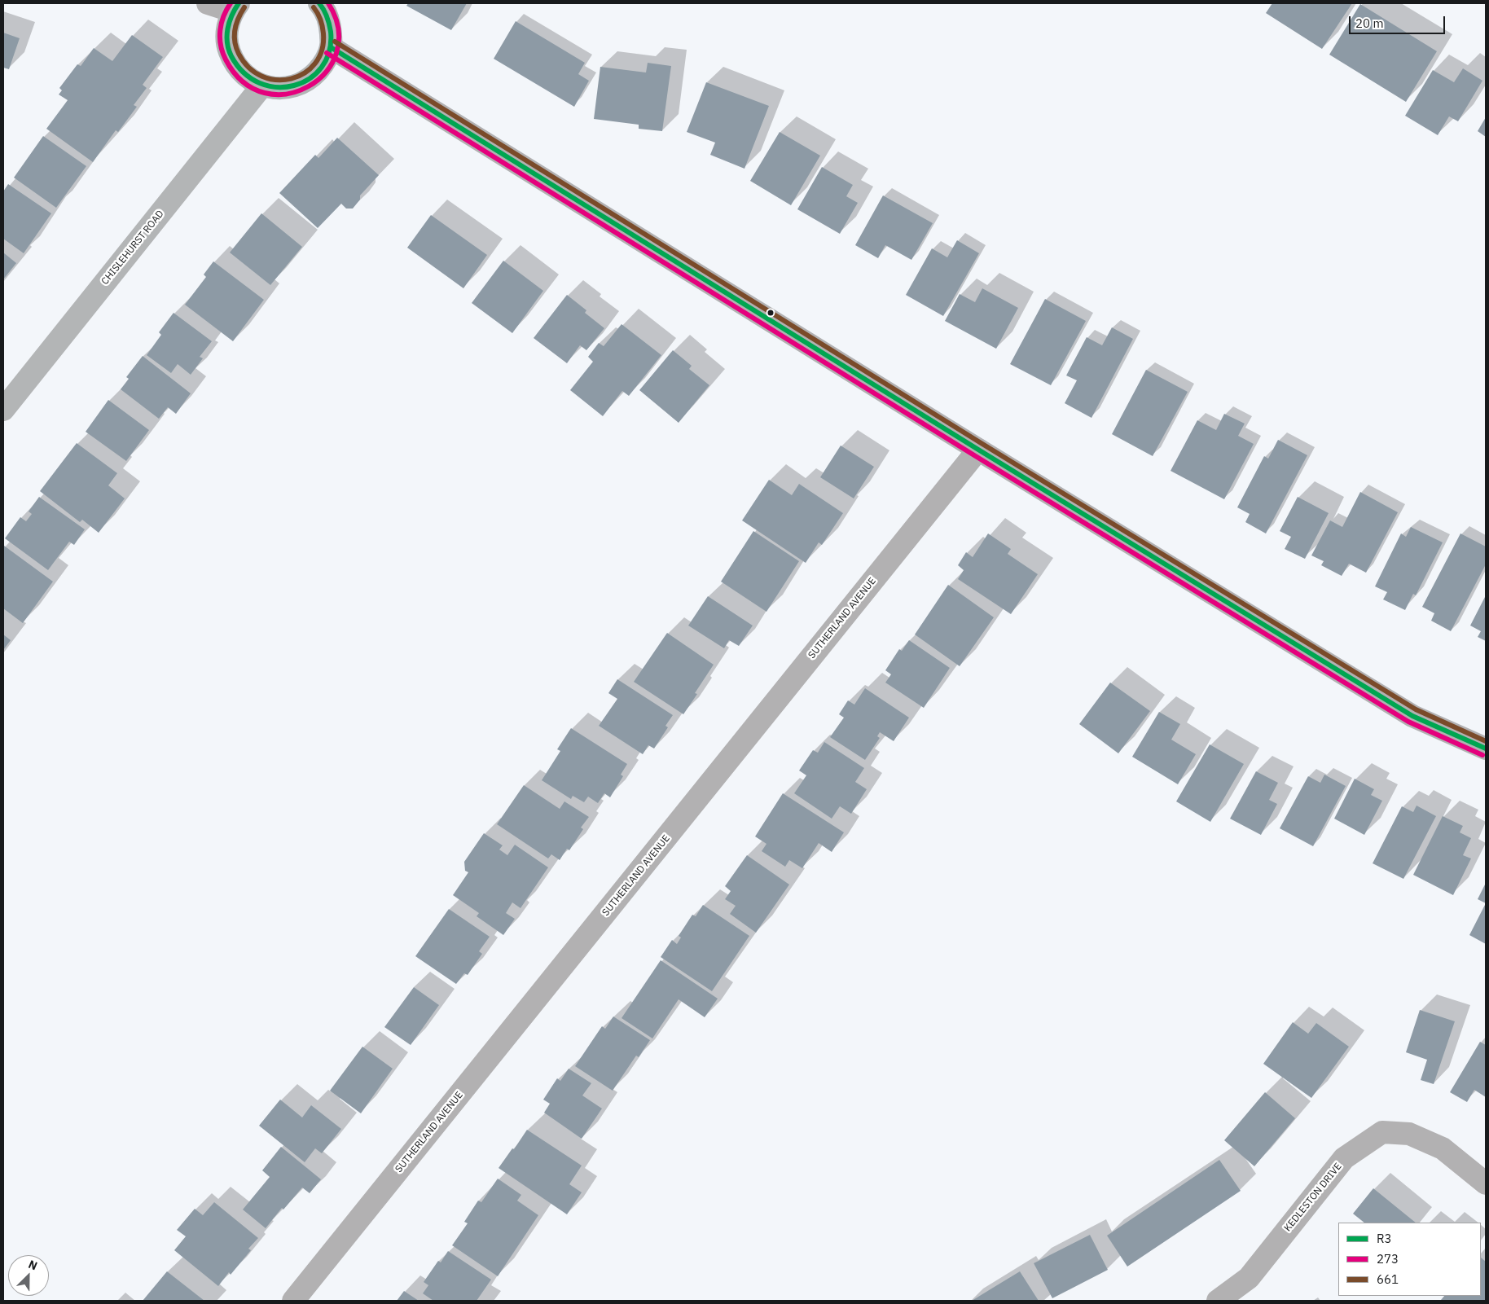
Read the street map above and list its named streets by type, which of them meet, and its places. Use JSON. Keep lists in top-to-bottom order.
{
  "streets": {
    "main road": ["CHISLEHURST ROAD"],
    "street": ["SUTHERLAND AVENUE", "KEDLESTON DRIVE"]
  },
  "lines": ["transit line R3", "transit line 273", "transit line 661"],
  "legend": ["R3", "273", "661"],
  "scale_bar": "20 m",
  "north": "top right"
}
